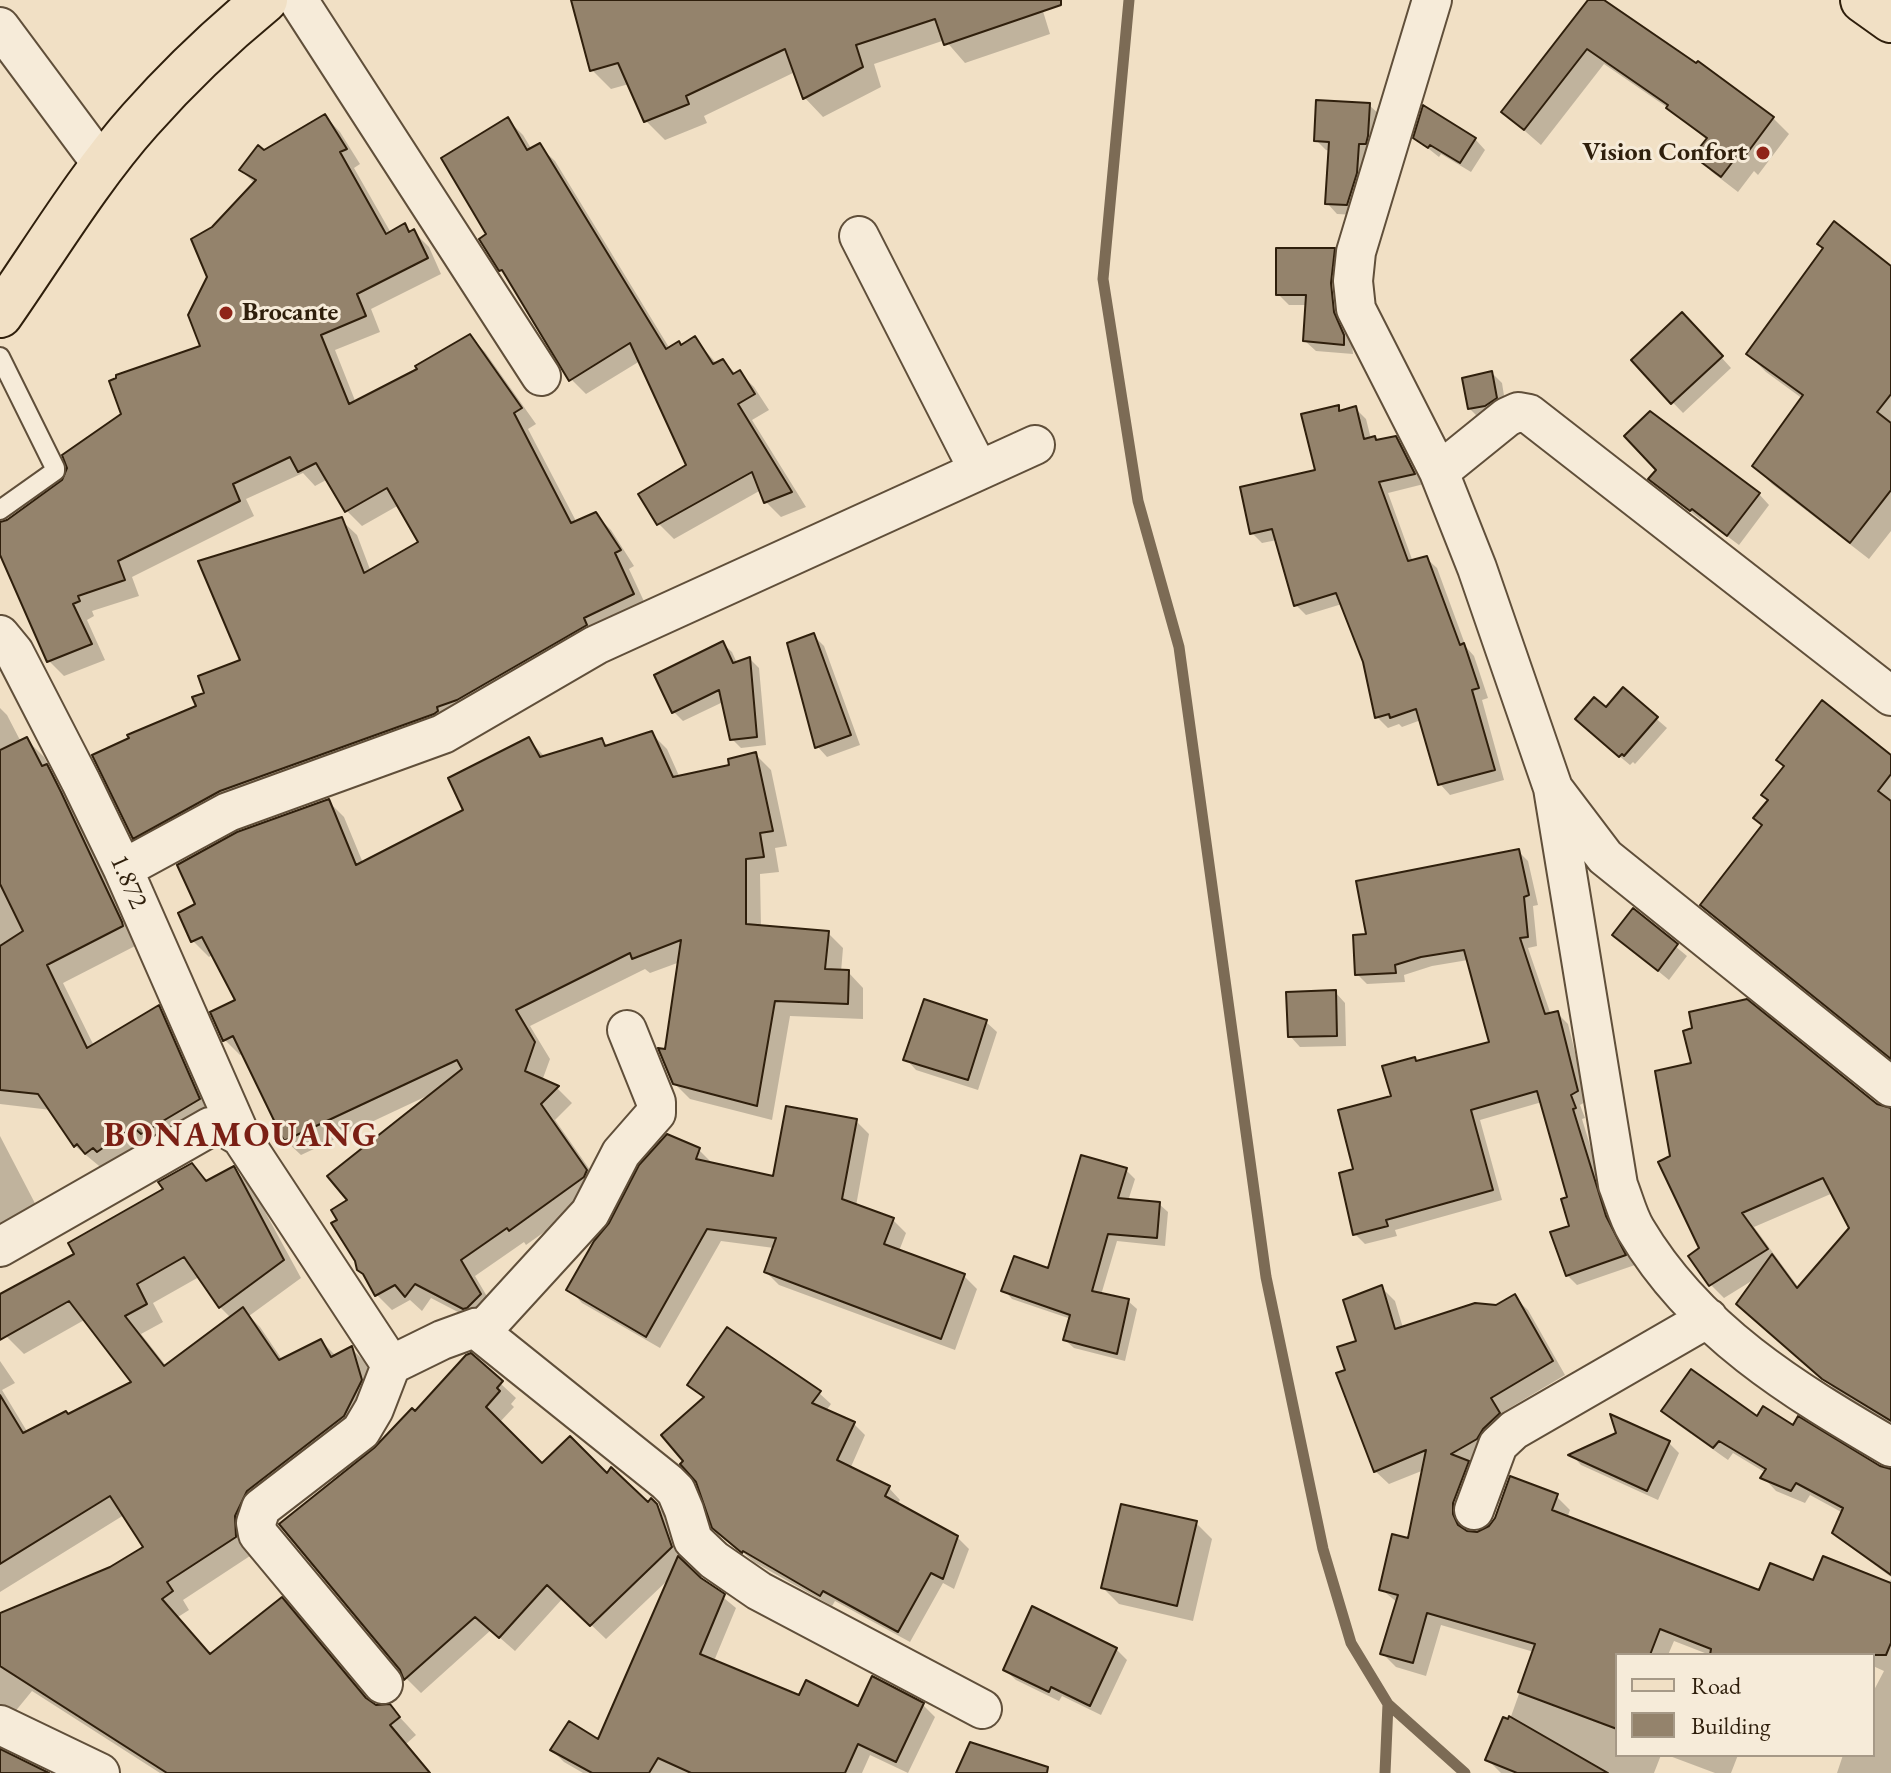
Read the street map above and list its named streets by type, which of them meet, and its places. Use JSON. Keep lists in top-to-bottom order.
{
  "streets": {
    "street": ["1.872"]
  },
  "districts": ["BONAMOUANG"],
  "places": ["Vision Confort", "Brocante"],
  "legend": ["Road", "Building"]
}
